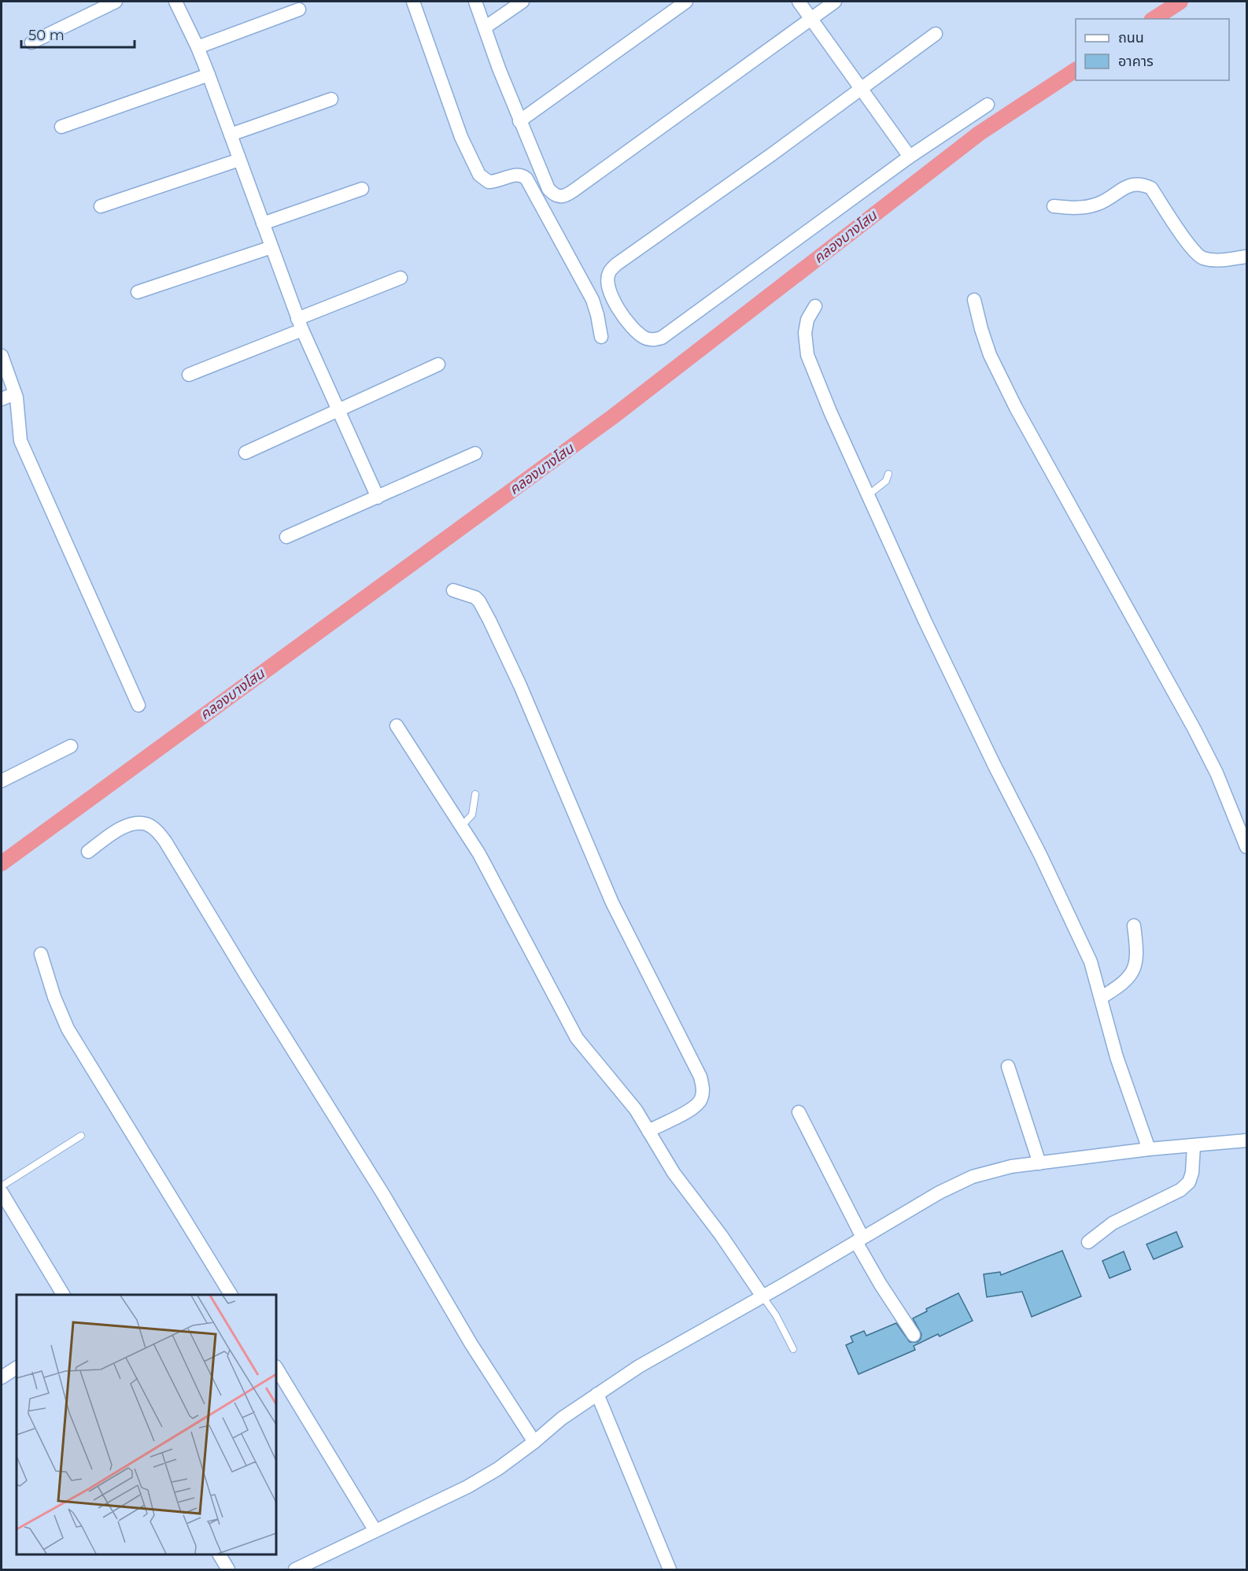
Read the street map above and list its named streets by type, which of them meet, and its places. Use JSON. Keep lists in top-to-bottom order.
{
  "water": ["คลองบางโสน"],
  "legend": ["ถนน", "อาคาร"],
  "scale_bar": "50 m"
}
